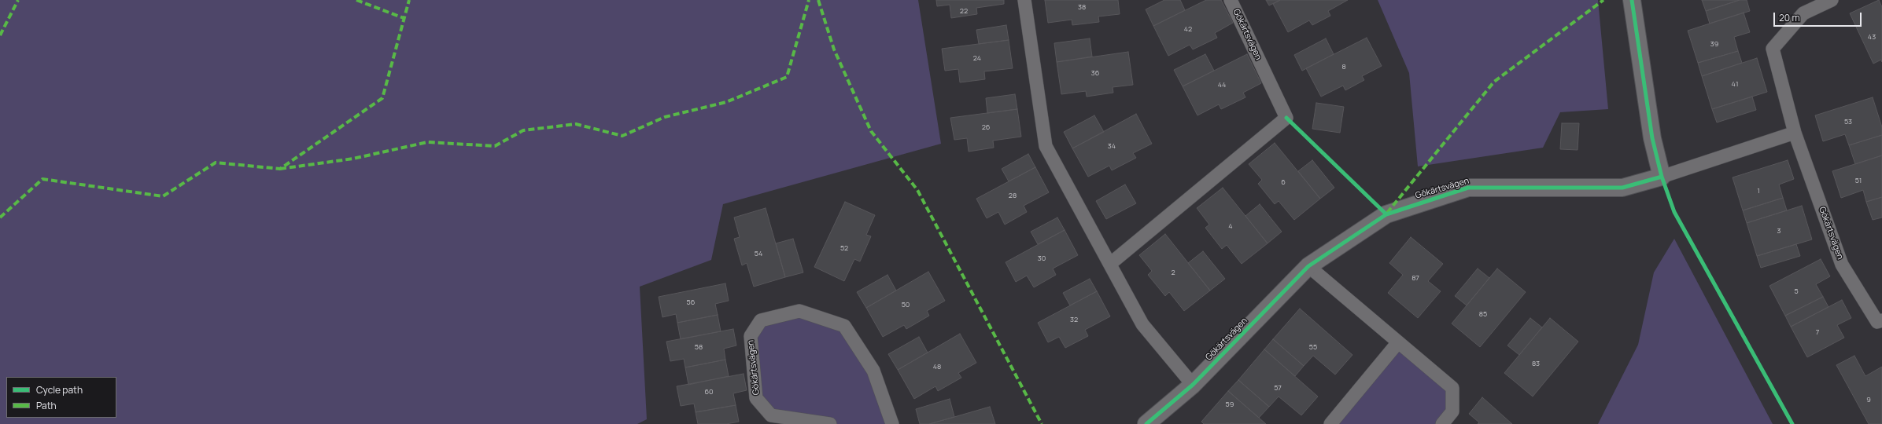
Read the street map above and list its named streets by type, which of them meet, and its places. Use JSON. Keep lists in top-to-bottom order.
{
  "streets": {
    "street": ["Gökärtsvägen"]
  },
  "house_numbers": [
    "38",
    "22",
    "42",
    "43",
    "39",
    "24",
    "8",
    "36",
    "41",
    "44",
    "53",
    "26",
    "34",
    "51",
    "6",
    "1",
    "28",
    "4",
    "3",
    "52",
    "54",
    "30",
    "2",
    "87",
    "5",
    "56",
    "50",
    "85",
    "32",
    "7",
    "58",
    "55",
    "83",
    "48",
    "57",
    "60",
    "9",
    "59"
  ],
  "legend": ["Cycle path", "Path"],
  "scale_bar": "20 m"
}
